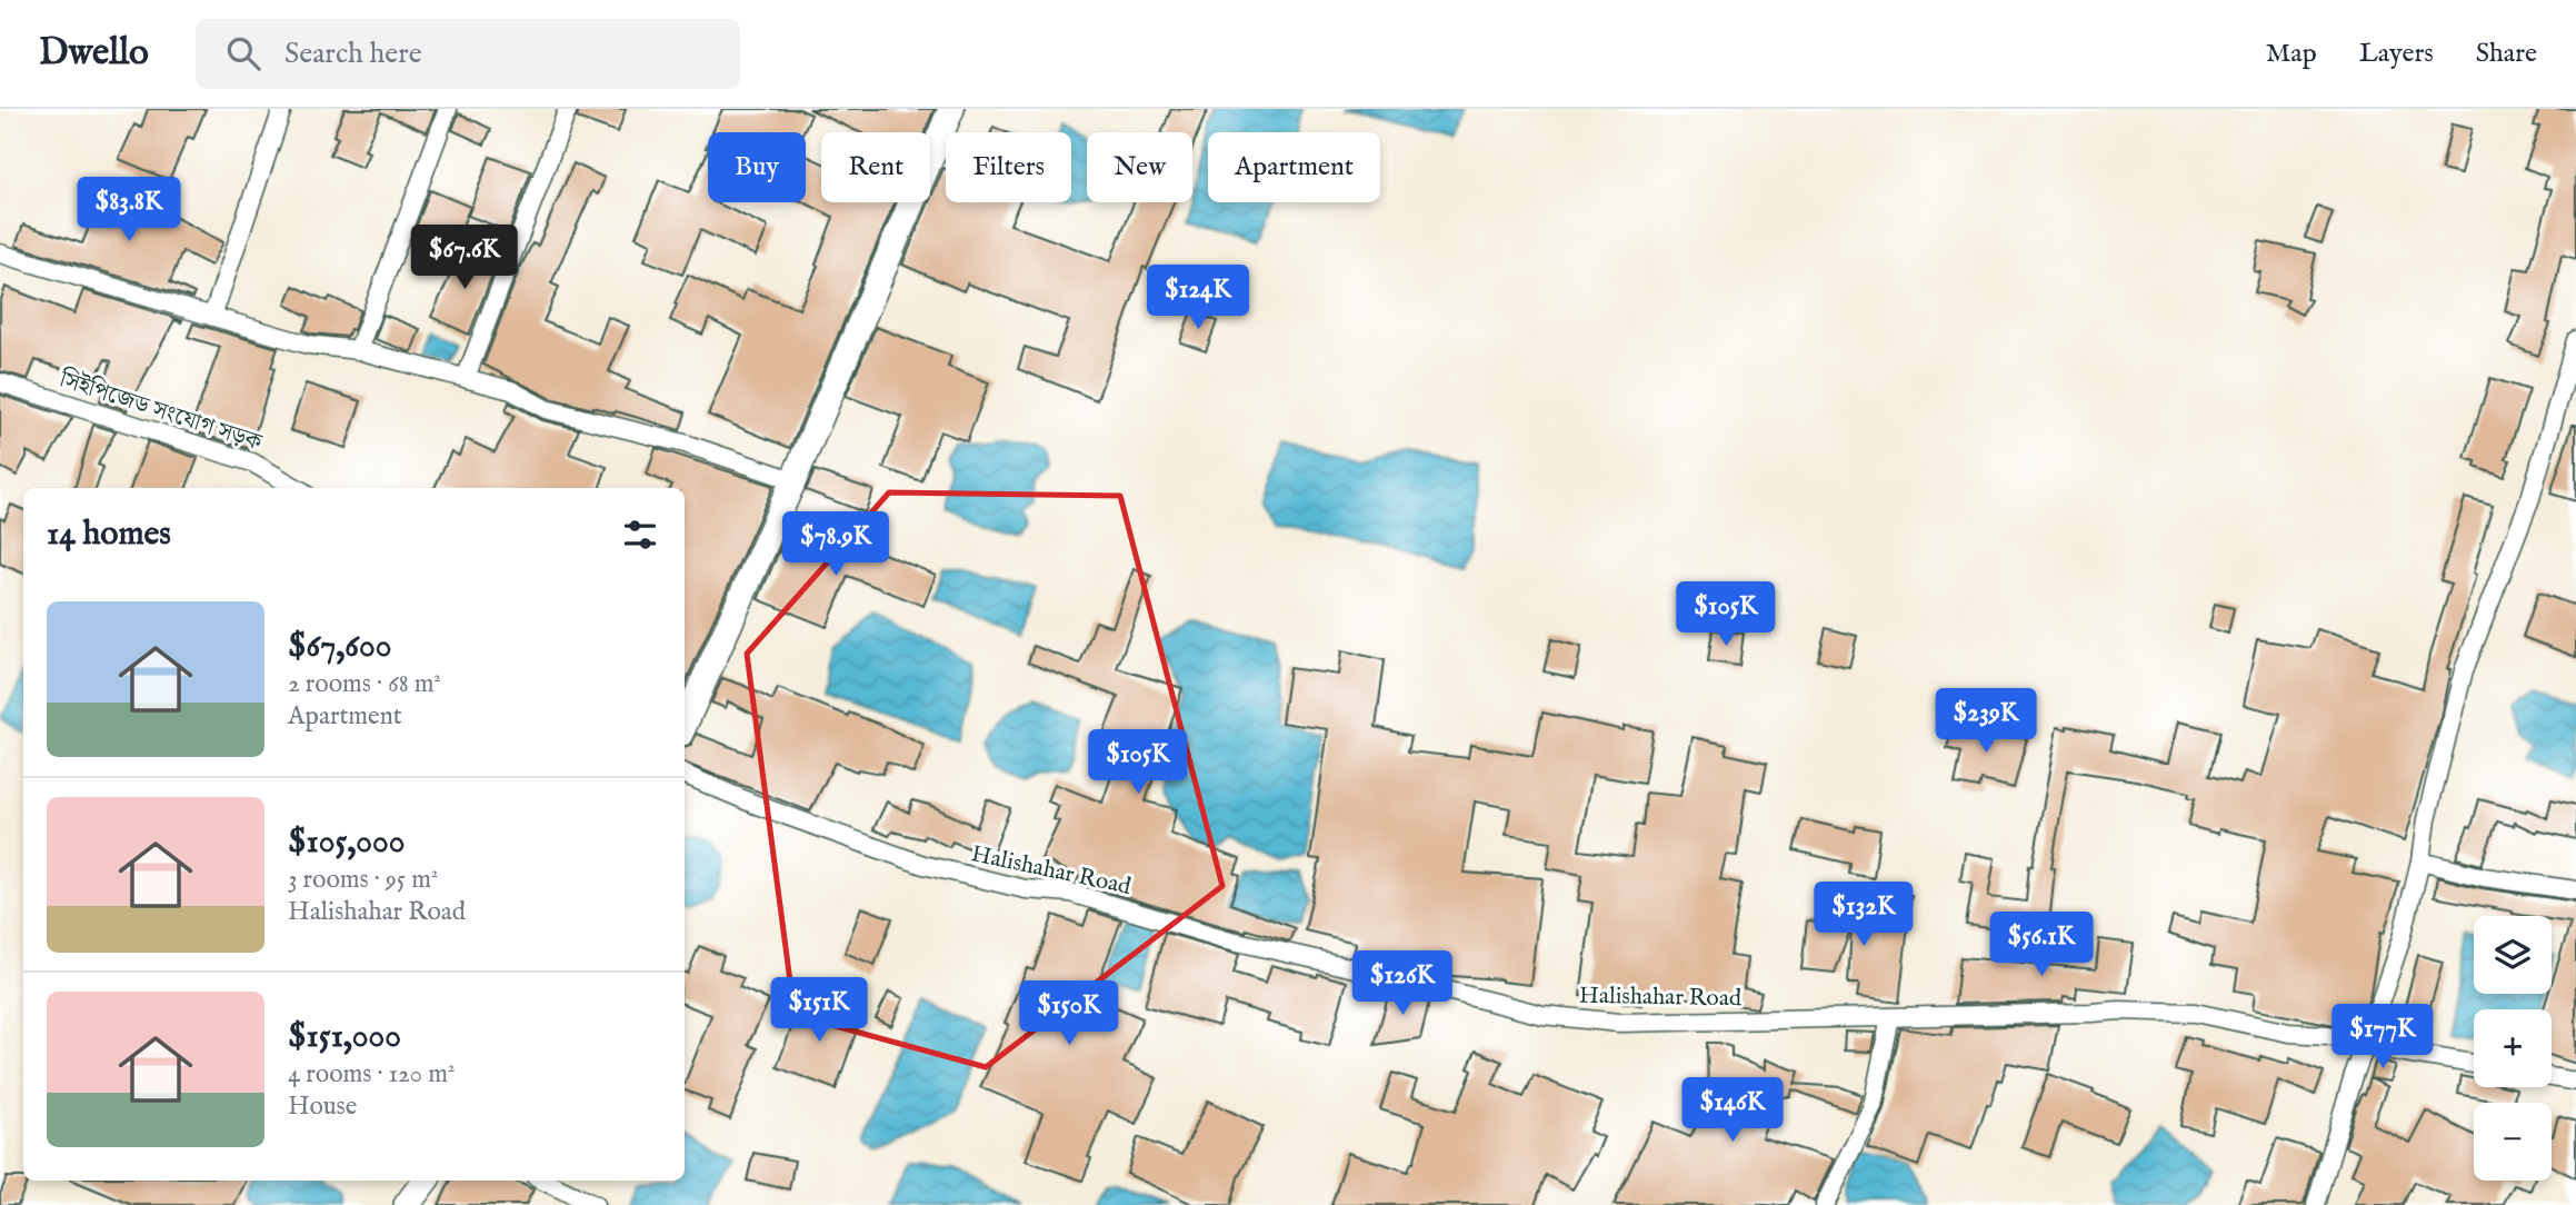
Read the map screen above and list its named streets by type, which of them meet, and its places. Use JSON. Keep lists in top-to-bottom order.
{
  "streets": {
    "street": ["সিইপিজেড সংযোগ সড়ক", "Halishahar Road"]
  },
  "page": {
    "header": "Dwello",
    "search": "Search here",
    "nav": ["Map", "Layers", "Share"],
    "chip": [
      "Buy",
      "Rent",
      "Filters",
      "New",
      "Apartment"
    ],
    "price": [
      "$83.8K",
      "$67.6K",
      "$124K",
      "$78.9K",
      "$105K",
      "$239K",
      "$105K",
      "$132K",
      "$56.1K",
      "$126K",
      "$151K",
      "$150K",
      "$177K",
      "$146K"
    ],
    "heading": "14 homes",
    "list": [
      {
        "name": "$67,600",
        "note": "2 rooms · 68 m² · Apartment"
      },
      {
        "name": "$105,000",
        "note": "3 rooms · 95 m² · Halishahar Road"
      },
      {
        "name": "$151,000",
        "note": "4 rooms · 120 m² · House"
      }
    ],
    "map_buttons": ["+", "−"]
  }
}
